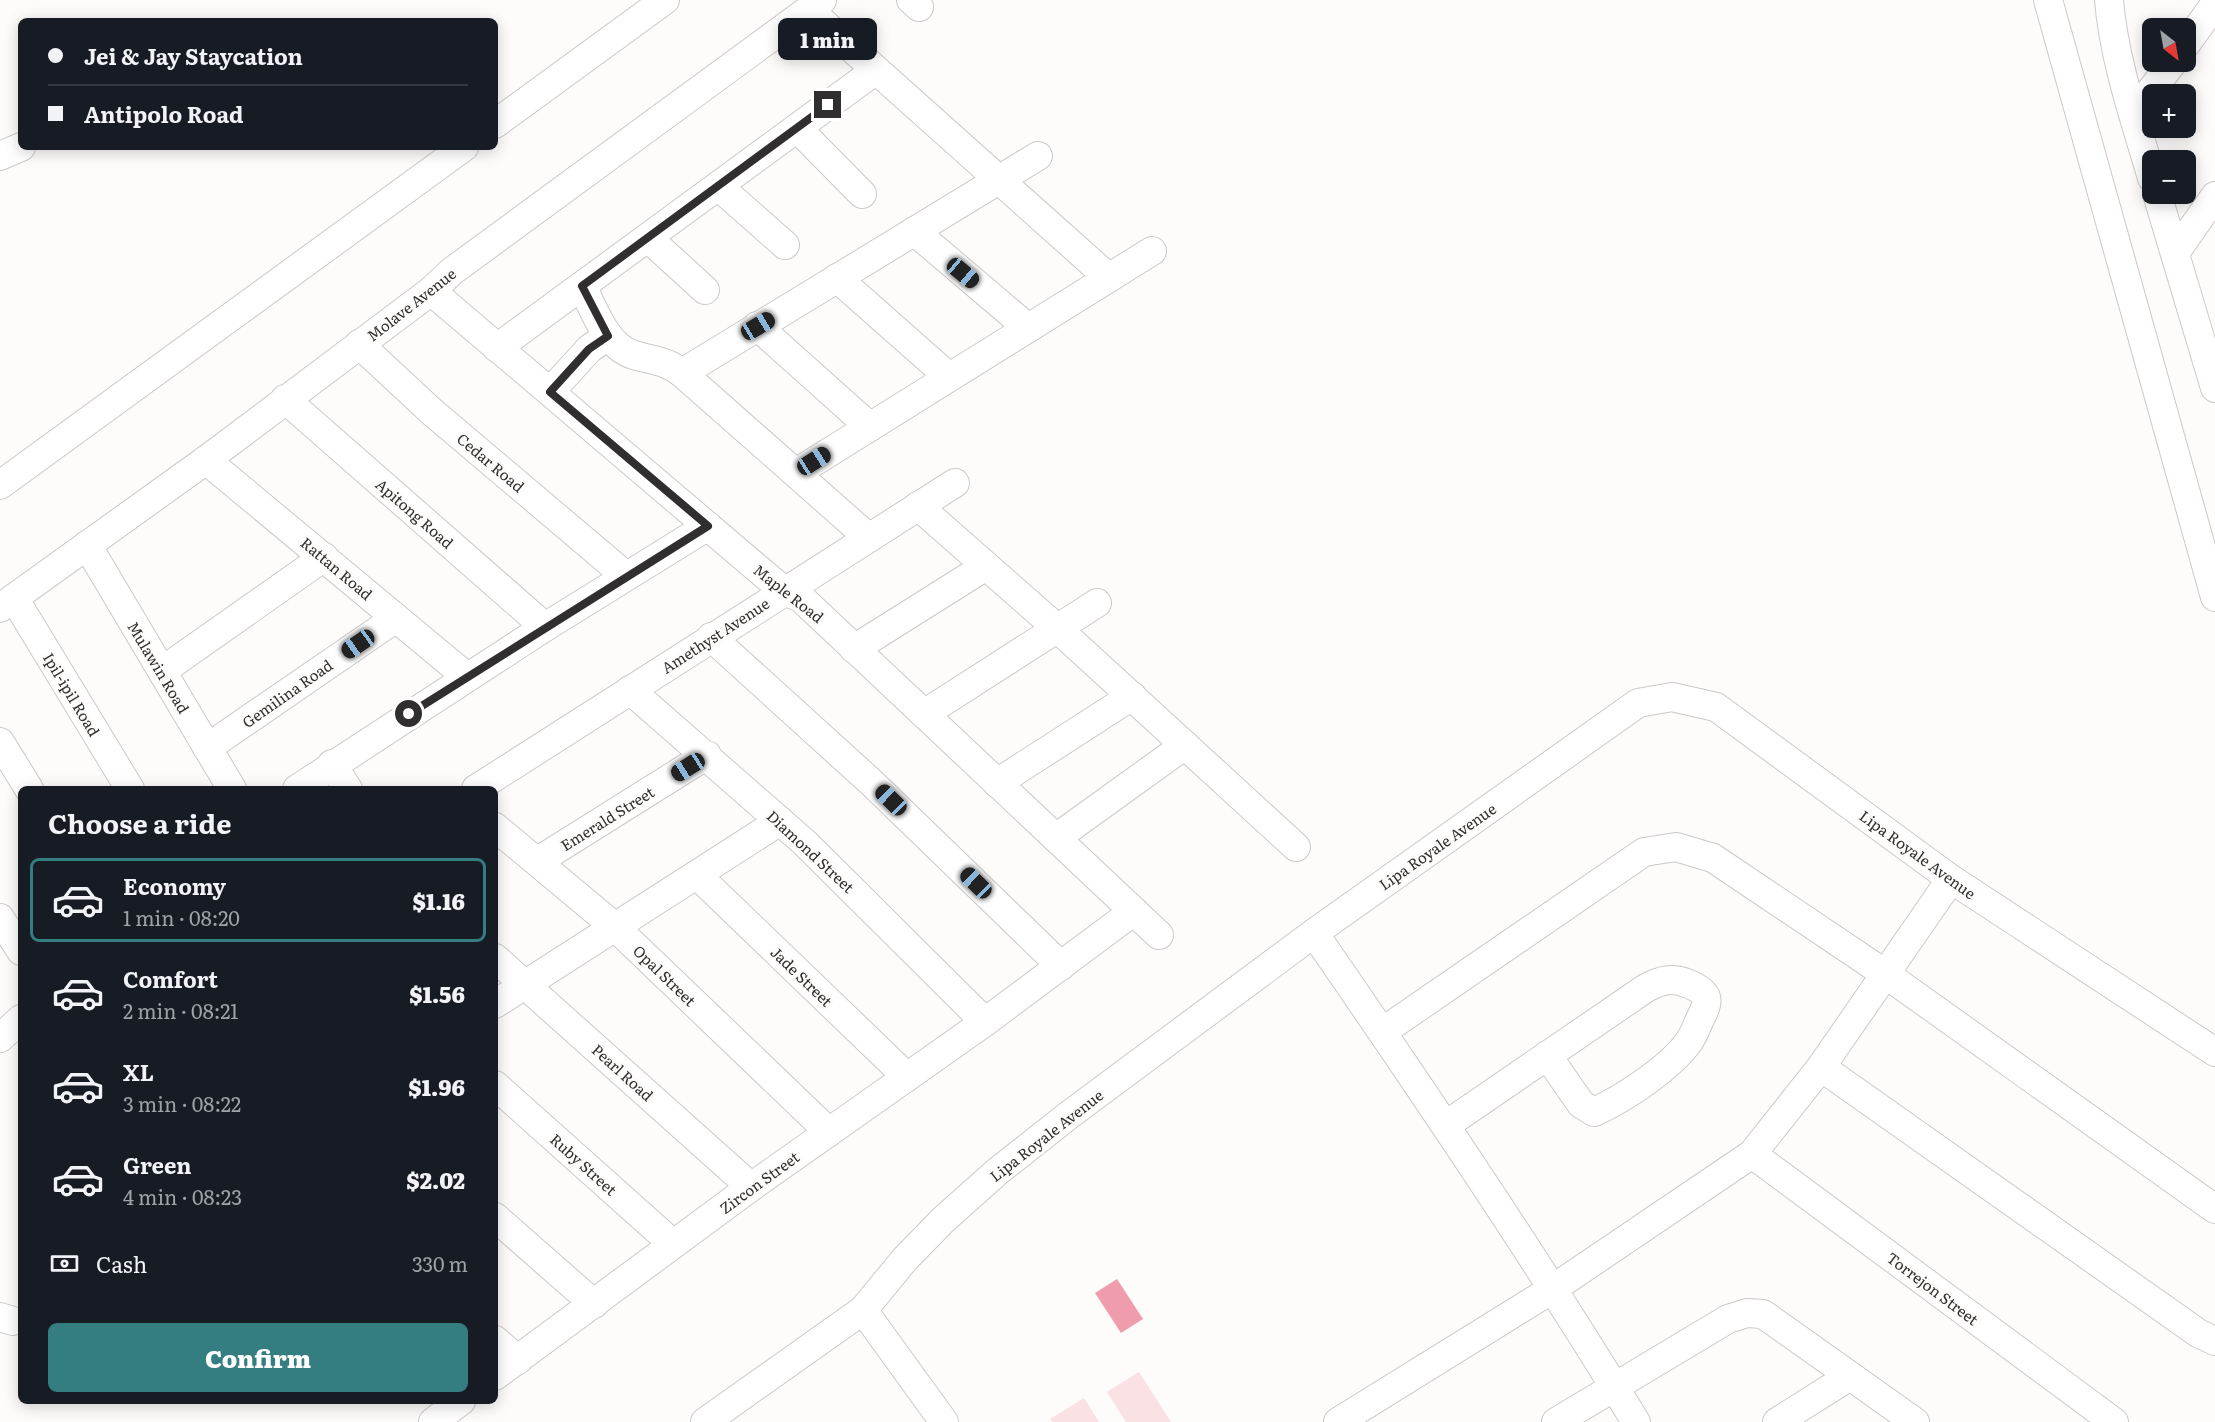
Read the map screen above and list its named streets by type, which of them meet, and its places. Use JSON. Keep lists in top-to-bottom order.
{
  "streets": {
    "street": [
      "Molave Avenue",
      "Cedar Road",
      "Apitong Road",
      "Rattan Road",
      "Maple Road",
      "Amethyst Avenue",
      "Mulawin Road",
      "Gemilina Road",
      "Ipil-ipil Road",
      "Emerald Street",
      "Lipa Royale Avenue",
      "Diamond Street",
      "Opal Street",
      "Jade Street",
      "Pearl Road",
      "Ruby Street",
      "Zircon Street",
      "Torrejon Street"
    ]
  },
  "crossings": [
    ["Molave Avenue", "Cedar Road"],
    ["Molave Avenue", "Apitong Road"],
    ["Molave Avenue", "Rattan Road"],
    ["Molave Avenue", "Maple Road"],
    ["Molave Avenue", "Mulawin Road"],
    ["Molave Avenue", "Ipil-ipil Road"],
    ["Rattan Road", "Gemilina Road"],
    ["Maple Road", "Amethyst Avenue"],
    ["Maple Road", "Zircon Street"],
    ["Amethyst Avenue", "Diamond Street"],
    ["Mulawin Road", "Gemilina Road"],
    ["Emerald Street", "Diamond Street"],
    ["Emerald Street", "Opal Street"],
    ["Diamond Street", "Zircon Street"],
    ["Opal Street", "Zircon Street"],
    ["Jade Street", "Zircon Street"],
    ["Pearl Road", "Zircon Street"],
    ["Ruby Street", "Zircon Street"]
  ],
  "north": "bottom right",
  "page": {
    "map_buttons": ["+", "−"],
    "bubble": "1 min",
    "banner": ["Jei & Jay Staycation", "Antipolo Road"],
    "heading": "Choose a ride",
    "list": [
      {
        "name": "Economy",
        "note": "1 min · 08:20",
        "value": "$1.16"
      },
      {
        "name": "Comfort",
        "note": "2 min · 08:21",
        "value": "$1.56"
      },
      {
        "name": "XL",
        "note": "3 min · 08:22",
        "value": "$1.96"
      },
      {
        "name": "Green",
        "note": "4 min · 08:23",
        "value": "$2.02"
      }
    ],
    "pay": ["Cash", "330 m"],
    "buttons": "Confirm"
  }
}
